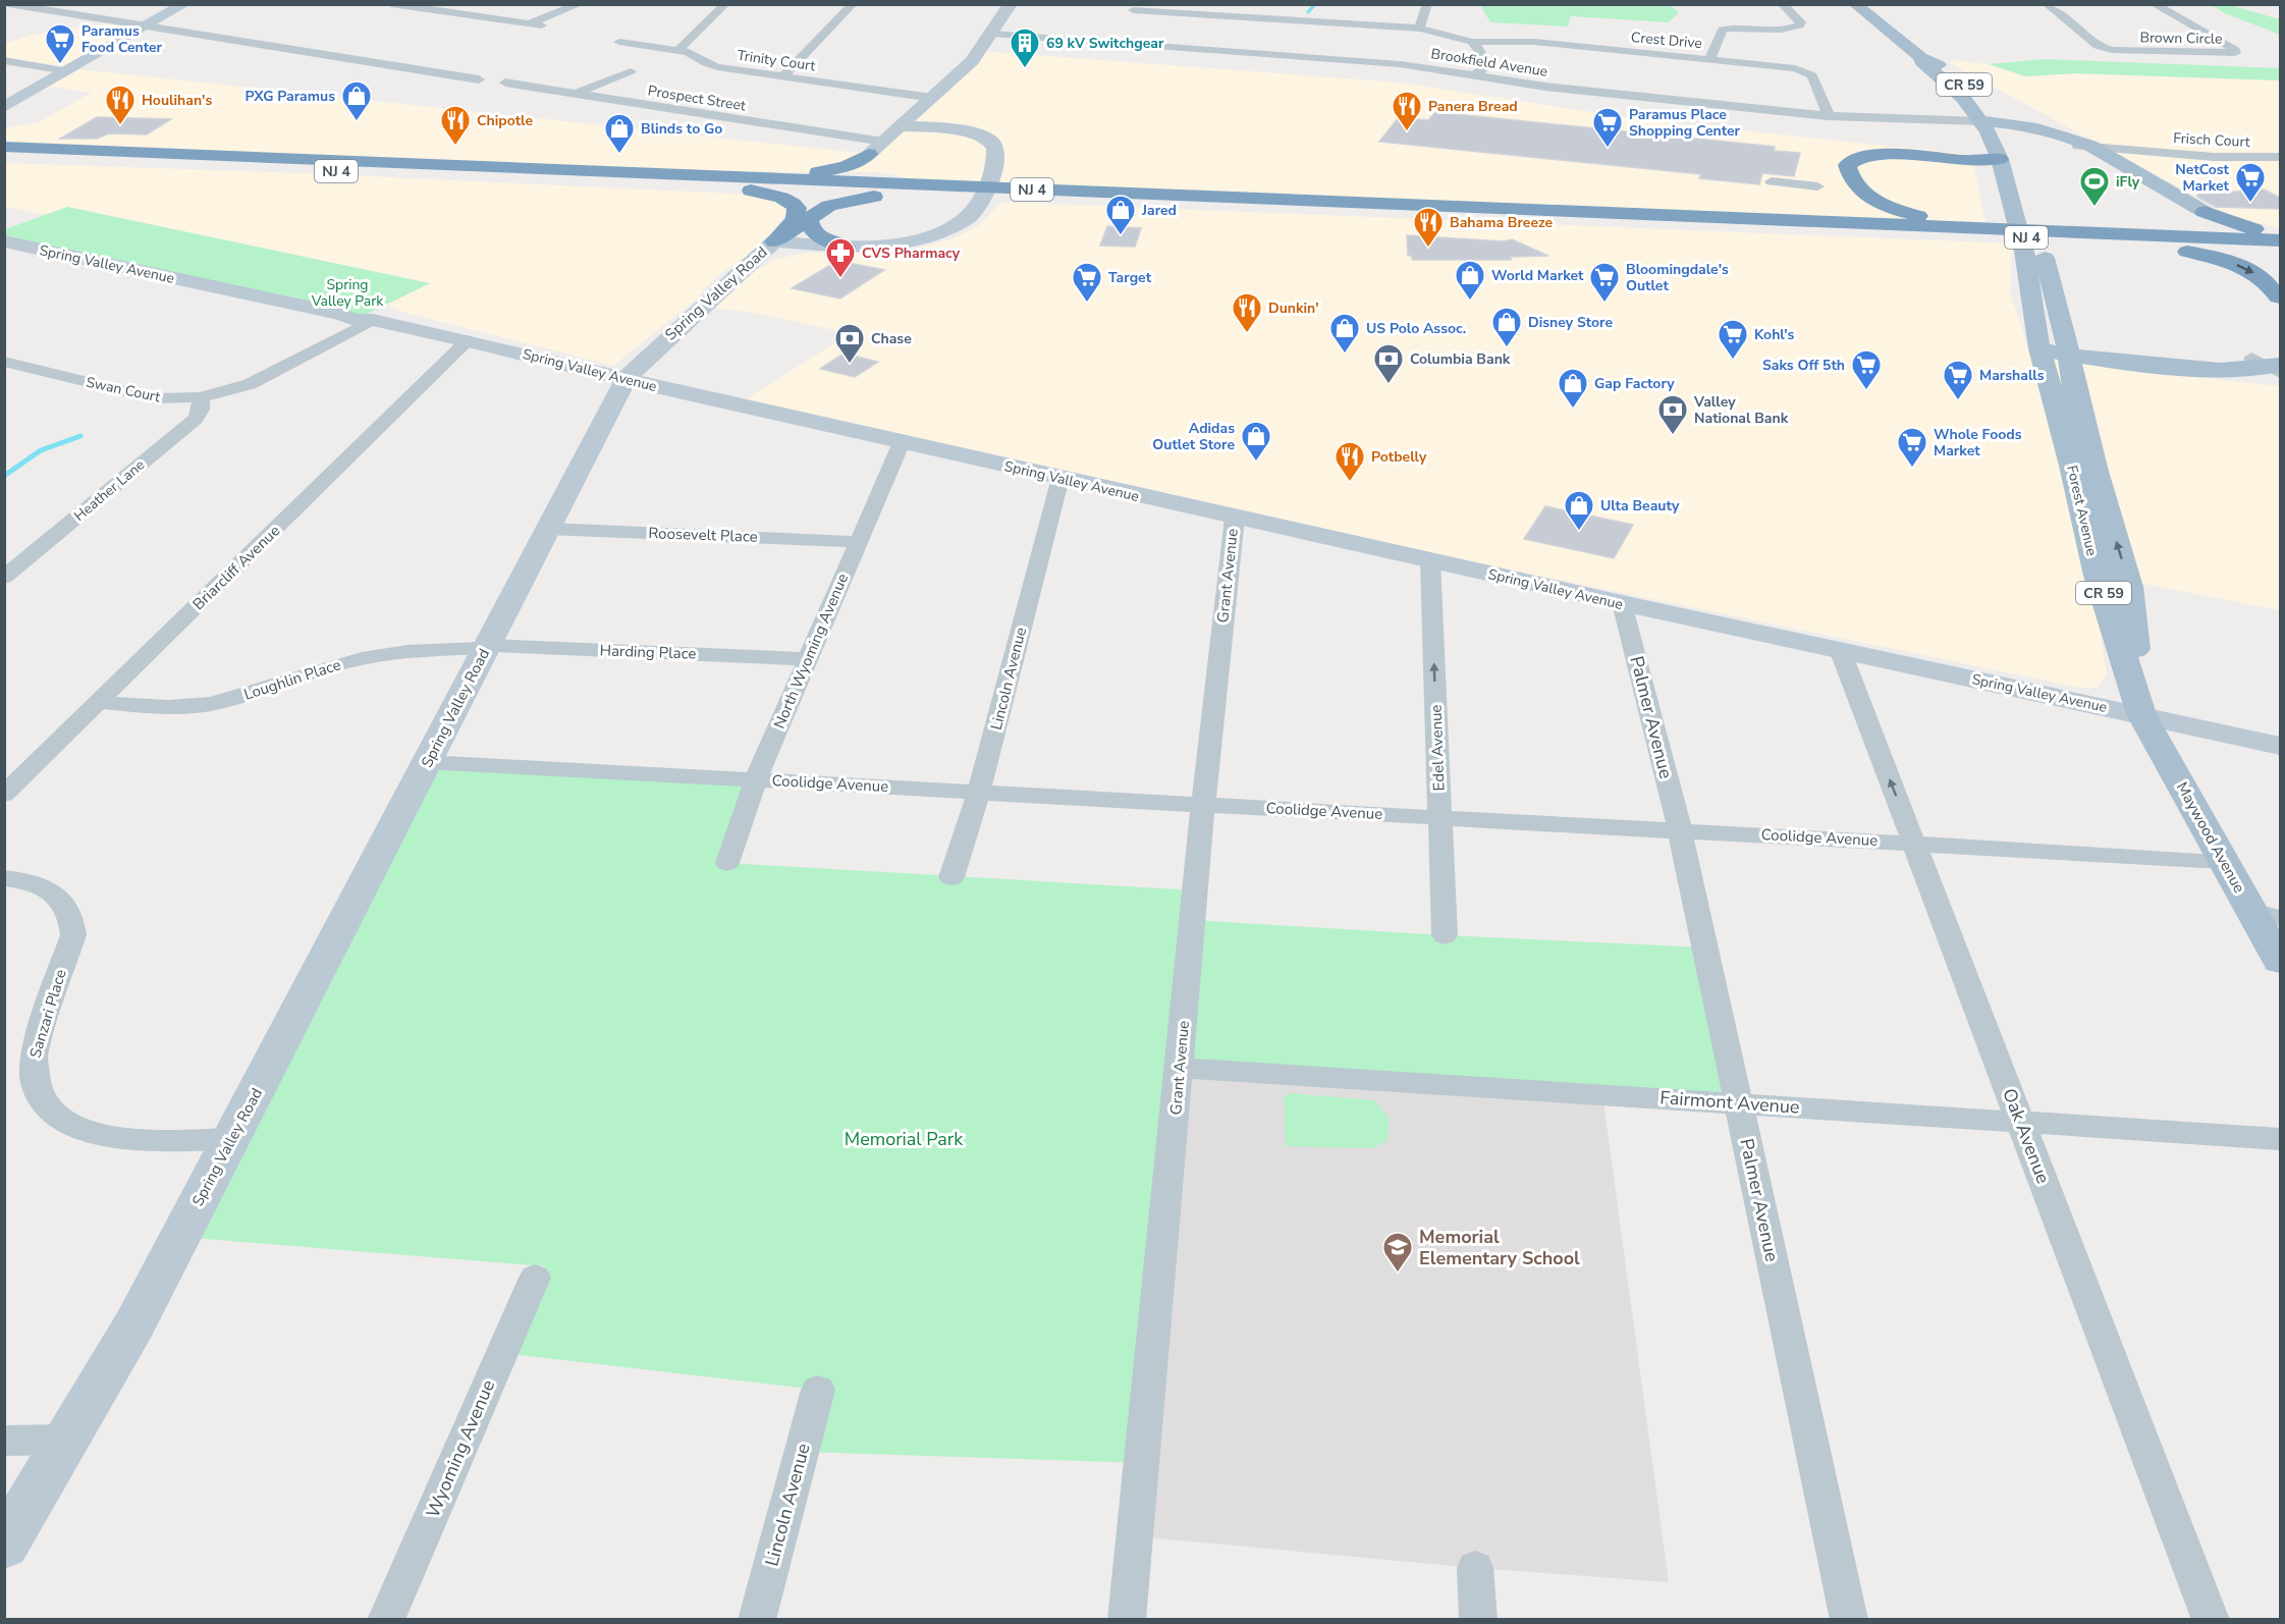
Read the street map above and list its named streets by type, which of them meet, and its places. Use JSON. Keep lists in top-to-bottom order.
{
  "streets": {
    "highway": ["NJ 4"],
    "main road": ["CR 59", "Forest Avenue", "Maywood Avenue"],
    "street": [
      "Brown Circle",
      "Crest Drive",
      "Trinity Court",
      "Brookfield Avenue",
      "Prospect Street",
      "Frisch Court",
      "Spring Valley Avenue",
      "Spring Valley Road",
      "Swan Court",
      "Heather Lane",
      "Roosevelt Place",
      "Briarcliff Avenue",
      "Grant Avenue",
      "North Wyoming Avenue",
      "Harding Place",
      "Lincoln Avenue",
      "Loughlin Place",
      "Palmer Avenue",
      "Edel Avenue",
      "Coolidge Avenue",
      "Sanzari Place",
      "Fairmont Avenue",
      "Oak Avenue",
      "Wyoming Avenue"
    ]
  },
  "crossings": [
    ["Crest Drive", "Brookfield Avenue"],
    ["Brookfield Avenue", "Forest Avenue"],
    ["Spring Valley Avenue", "Spring Valley Road"],
    ["Spring Valley Avenue", "Swan Court"],
    ["Spring Valley Avenue", "Forest Avenue"],
    ["Spring Valley Avenue", "Briarcliff Avenue"],
    ["Spring Valley Avenue", "Grant Avenue"],
    ["Spring Valley Avenue", "North Wyoming Avenue"],
    ["Spring Valley Avenue", "Lincoln Avenue"],
    ["Spring Valley Avenue", "Palmer Avenue"],
    ["Spring Valley Avenue", "Edel Avenue"],
    ["Spring Valley Avenue", "Maywood Avenue"],
    ["Spring Valley Avenue", "Oak Avenue"],
    ["Spring Valley Road", "Roosevelt Place"],
    ["Spring Valley Road", "Harding Place"],
    ["Spring Valley Road", "Loughlin Place"],
    ["Spring Valley Road", "Coolidge Avenue"],
    ["Spring Valley Road", "Sanzari Place"],
    ["Swan Court", "Heather Lane"],
    ["Forest Avenue", "Maywood Avenue"],
    ["Roosevelt Place", "North Wyoming Avenue"],
    ["Briarcliff Avenue", "Loughlin Place"],
    ["Grant Avenue", "Coolidge Avenue"],
    ["Grant Avenue", "Fairmont Avenue"],
    ["North Wyoming Avenue", "Harding Place"],
    ["North Wyoming Avenue", "Coolidge Avenue"],
    ["Harding Place", "Loughlin Place"],
    ["Lincoln Avenue", "Coolidge Avenue"],
    ["Palmer Avenue", "Coolidge Avenue"],
    ["Palmer Avenue", "Fairmont Avenue"],
    ["Edel Avenue", "Coolidge Avenue"],
    ["Coolidge Avenue", "Maywood Avenue"],
    ["Coolidge Avenue", "Oak Avenue"],
    ["Fairmont Avenue", "Oak Avenue"]
  ],
  "one_way": ["Edel Avenue"],
  "parks": ["Spring Valley Park", "Memorial Park"],
  "places": {
    "supermarket": [
      "Paramus Food Center",
      "Paramus Place Shopping Center",
      "NetCost Market",
      "Target",
      "Bloomingdale's Outlet",
      "Kohl's",
      "Saks Off 5th",
      "Marshalls",
      "Whole Foods Market"
    ],
    "building": ["69 kV Switchgear"],
    "shop": [
      "PXG Paramus",
      "Blinds to Go",
      "Jared",
      "World Market",
      "Disney Store",
      "US Polo Assoc.",
      "Gap Factory",
      "Adidas Outlet Store",
      "Ulta Beauty"
    ],
    "restaurant": [
      "Houlihan's",
      "Panera Bread",
      "Chipotle",
      "Bahama Breeze",
      "Dunkin'",
      "Potbelly"
    ],
    "sports": ["iFly"],
    "pharmacy": ["CVS Pharmacy"],
    "bank": ["Chase", "Columbia Bank", "Valley National Bank"],
    "school or university": ["Memorial Elementary School"]
  }
}
